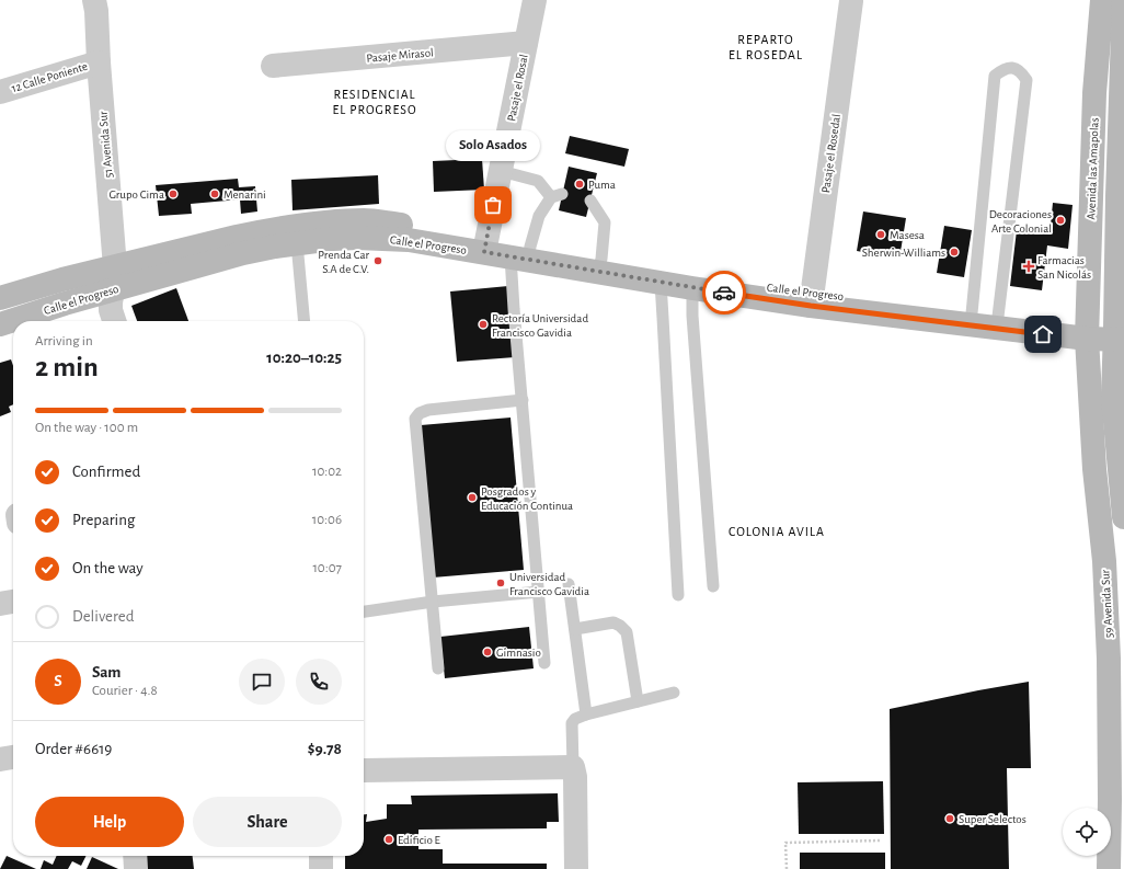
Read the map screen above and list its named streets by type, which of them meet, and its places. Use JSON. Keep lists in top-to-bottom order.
{
  "streets": {
    "street": [
      "Pasaje Mirasol",
      "12 Calle Poniente",
      "Pasaje el Rosal",
      "51 Avenida Sur",
      "Pasaje el Rosedal",
      "Avenida las Amapolas",
      "Calle el Progreso",
      "59 Avenida Sur"
    ]
  },
  "crossings": [
    ["Pasaje Mirasol", "Pasaje el Rosal"],
    ["12 Calle Poniente", "51 Avenida Sur"],
    ["Pasaje el Rosal", "Calle el Progreso"],
    ["51 Avenida Sur", "Calle el Progreso"],
    ["Pasaje el Rosedal", "Calle el Progreso"],
    ["Avenida las Amapolas", "Calle el Progreso"],
    ["Avenida las Amapolas", "59 Avenida Sur"],
    ["Calle el Progreso", "59 Avenida Sur"]
  ],
  "districts": ["REPARTO EL ROSEDAL", "RESIDENCIAL EL PROGRESO", "COLONIA AVILA"],
  "places": {
    "other": [
      "Puma",
      "Grupo Cima",
      "Menarini",
      "Solo Asados",
      "Decoraciones Arte Colonial",
      "Masesa",
      "Sherwin-Williams",
      "Prenda Car S.A de C.V.",
      "Rectoría Universidad Francisco Gavidia",
      "Posgrados y Educación Continua",
      "Universidad Francisco Gavidia",
      "Gimnasio",
      "Super Selectos",
      "Edificio E"
    ],
    "health": ["Farmacias San Nicolás"]
  },
  "page": {
    "bubble": "Solo Asados",
    "heading": ["2 min", "Arriving in", "10:20–10:25"],
    "panel": [
      "Sam",
      "Courier · 4.8",
      "Order #6619",
      "$9.78"
    ],
    "bar": "On the way · 100 m",
    "list": [
      ["Confirmed", "10:02"],
      ["Preparing", "10:06"],
      ["On the way", "10:07"],
      "Delivered"
    ],
    "round": "S",
    "buttons": ["Help", "Share"]
  }
}
